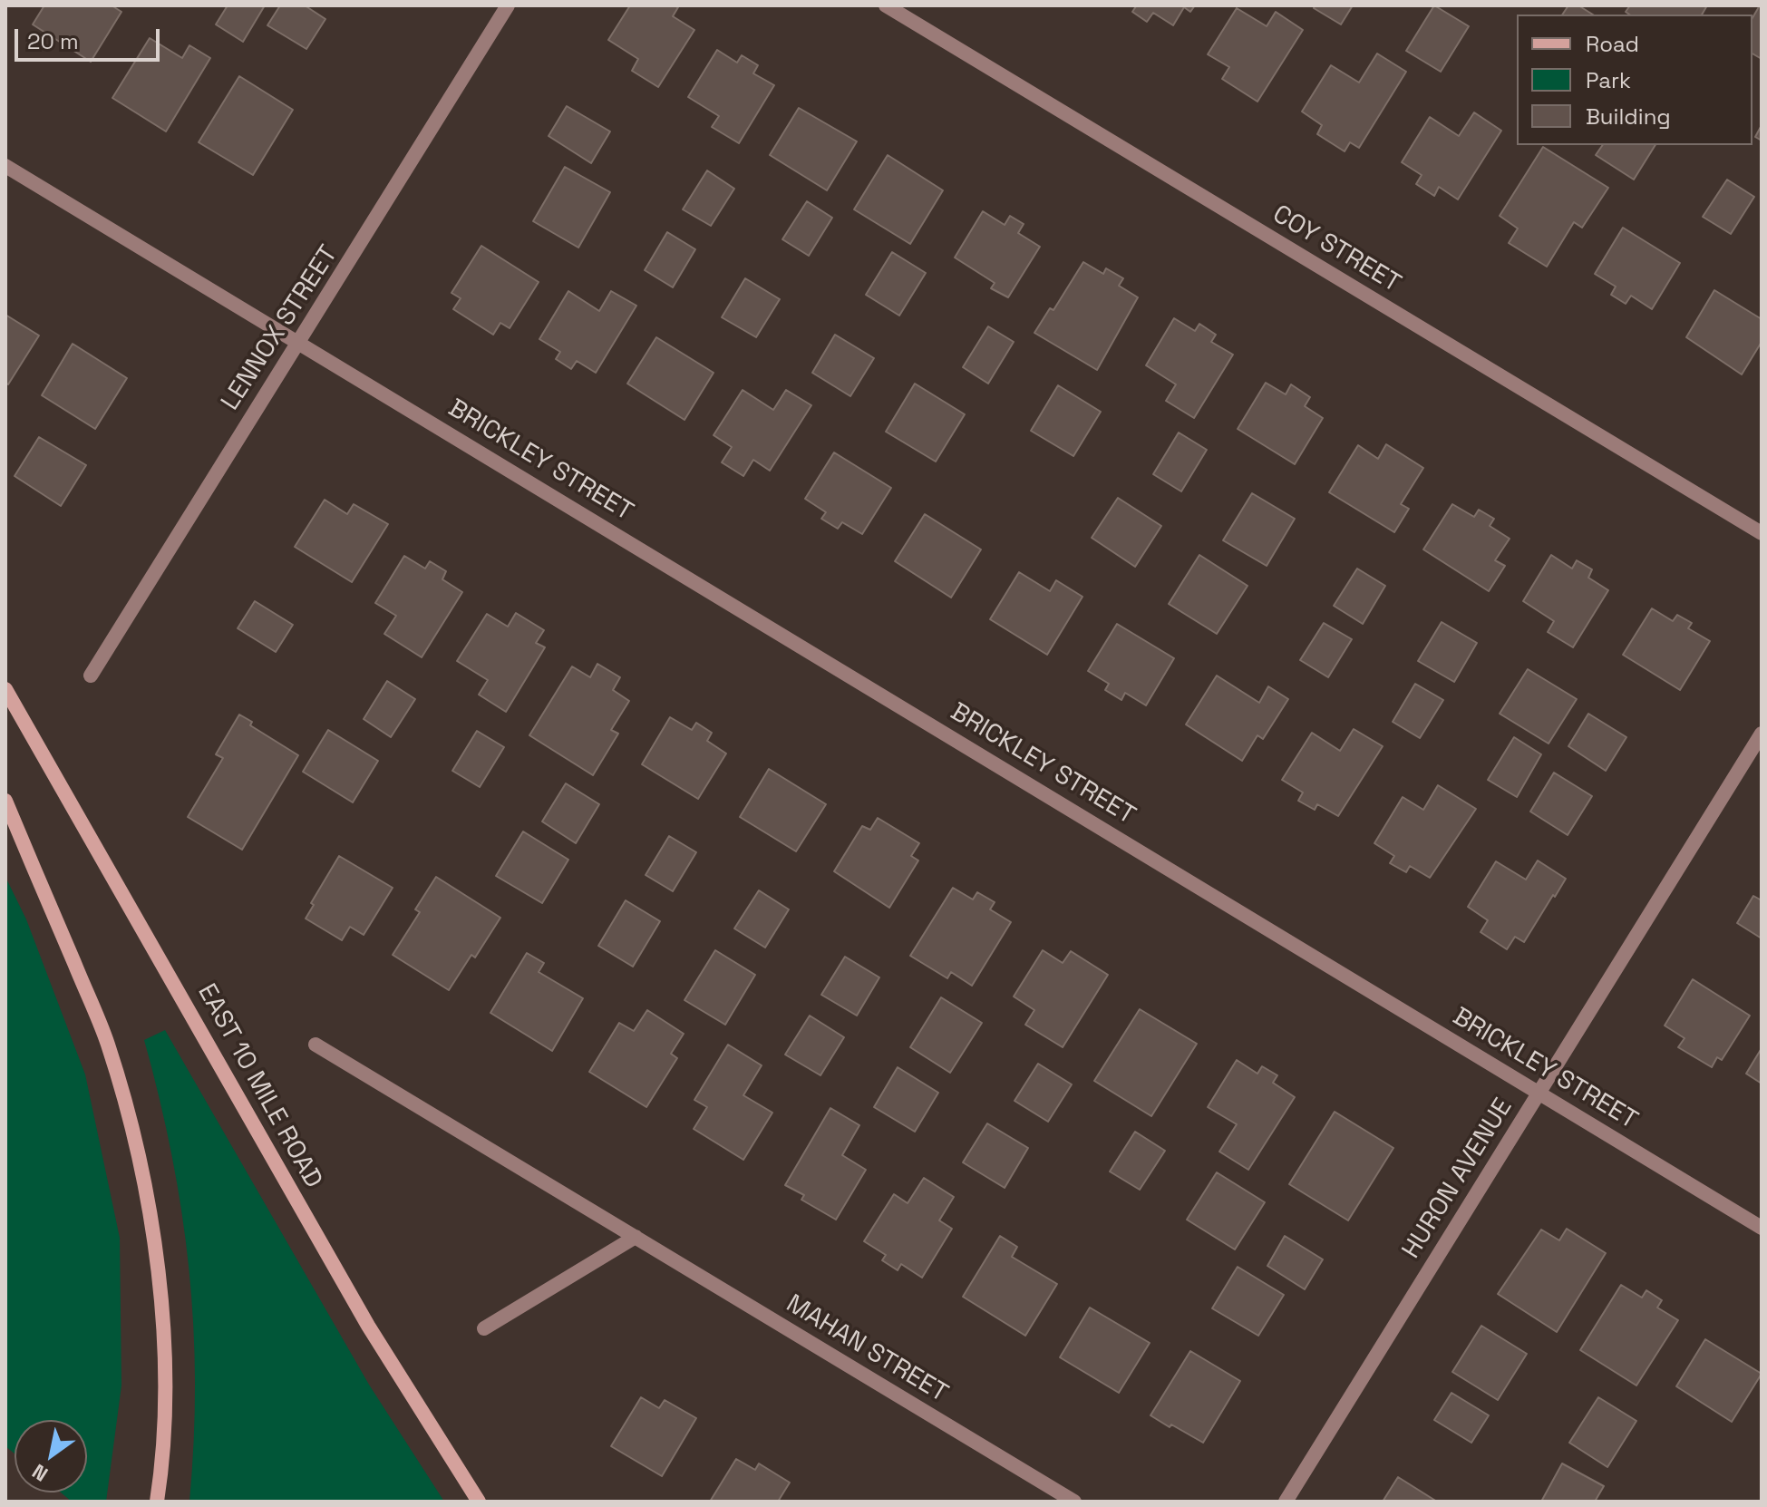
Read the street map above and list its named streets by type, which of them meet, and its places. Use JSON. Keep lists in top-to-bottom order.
{
  "streets": {
    "main road": ["EAST 10 MILE ROAD"],
    "street": [
      "COY STREET",
      "LENNOX STREET",
      "BRICKLEY STREET",
      "HURON AVENUE",
      "MAHAN STREET"
    ]
  },
  "crossings": [
    ["LENNOX STREET", "BRICKLEY STREET"],
    ["BRICKLEY STREET", "HURON AVENUE"]
  ],
  "legend": ["Road", "Park", "Building"],
  "scale_bar": "20 m",
  "north": "bottom left"
}
